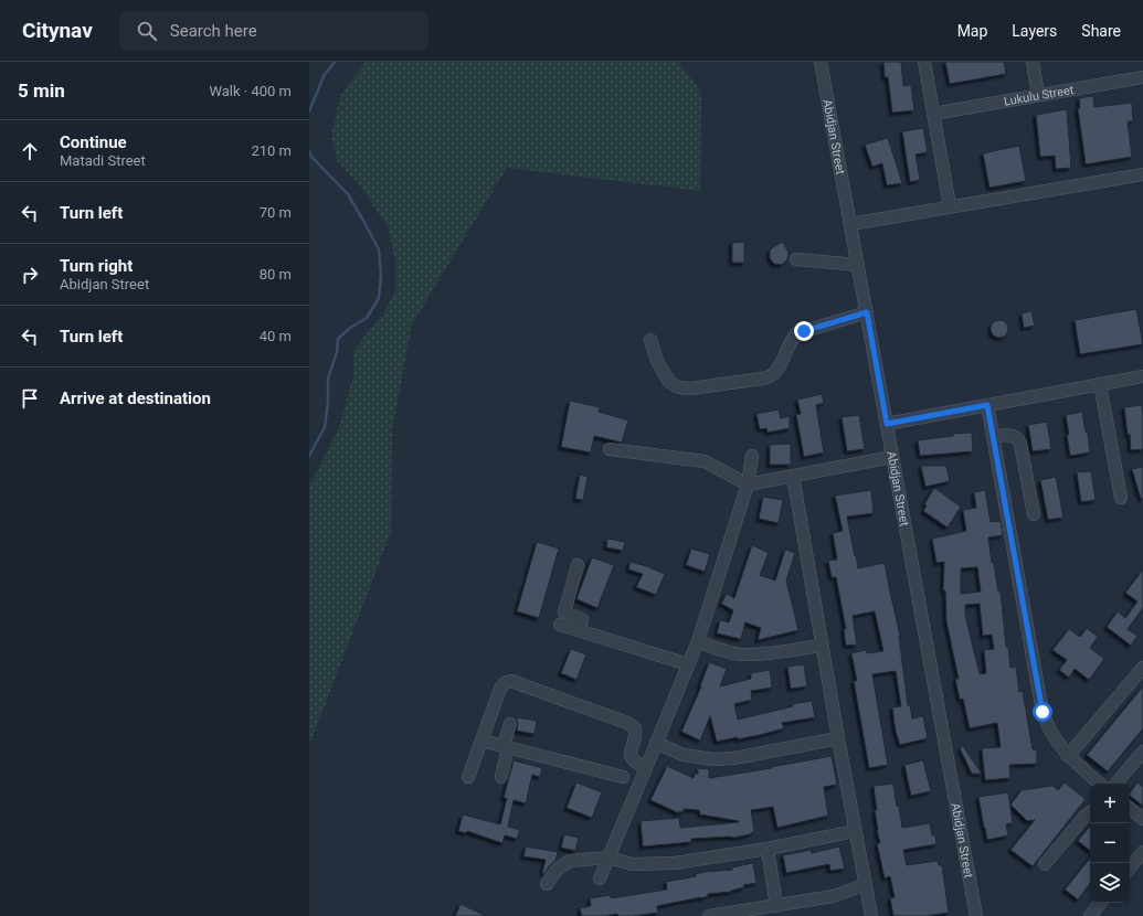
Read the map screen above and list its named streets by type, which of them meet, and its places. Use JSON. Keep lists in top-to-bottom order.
{
  "streets": {
    "street": ["Lukulu Street", "Abidjan Street"]
  },
  "page": {
    "header": "Citynav",
    "search": "Search here",
    "nav": ["Map", "Layers", "Share"],
    "heading": ["5 min", "Walk · 400 m"],
    "list": [
      ["Continue", "Matadi Street", "210 m"],
      ["Turn left", "70 m"],
      ["Turn right", "Abidjan Street", "80 m"],
      ["Turn left", "40 m"],
      "Arrive at destination"
    ],
    "map_buttons": ["+", "−"]
  }
}
